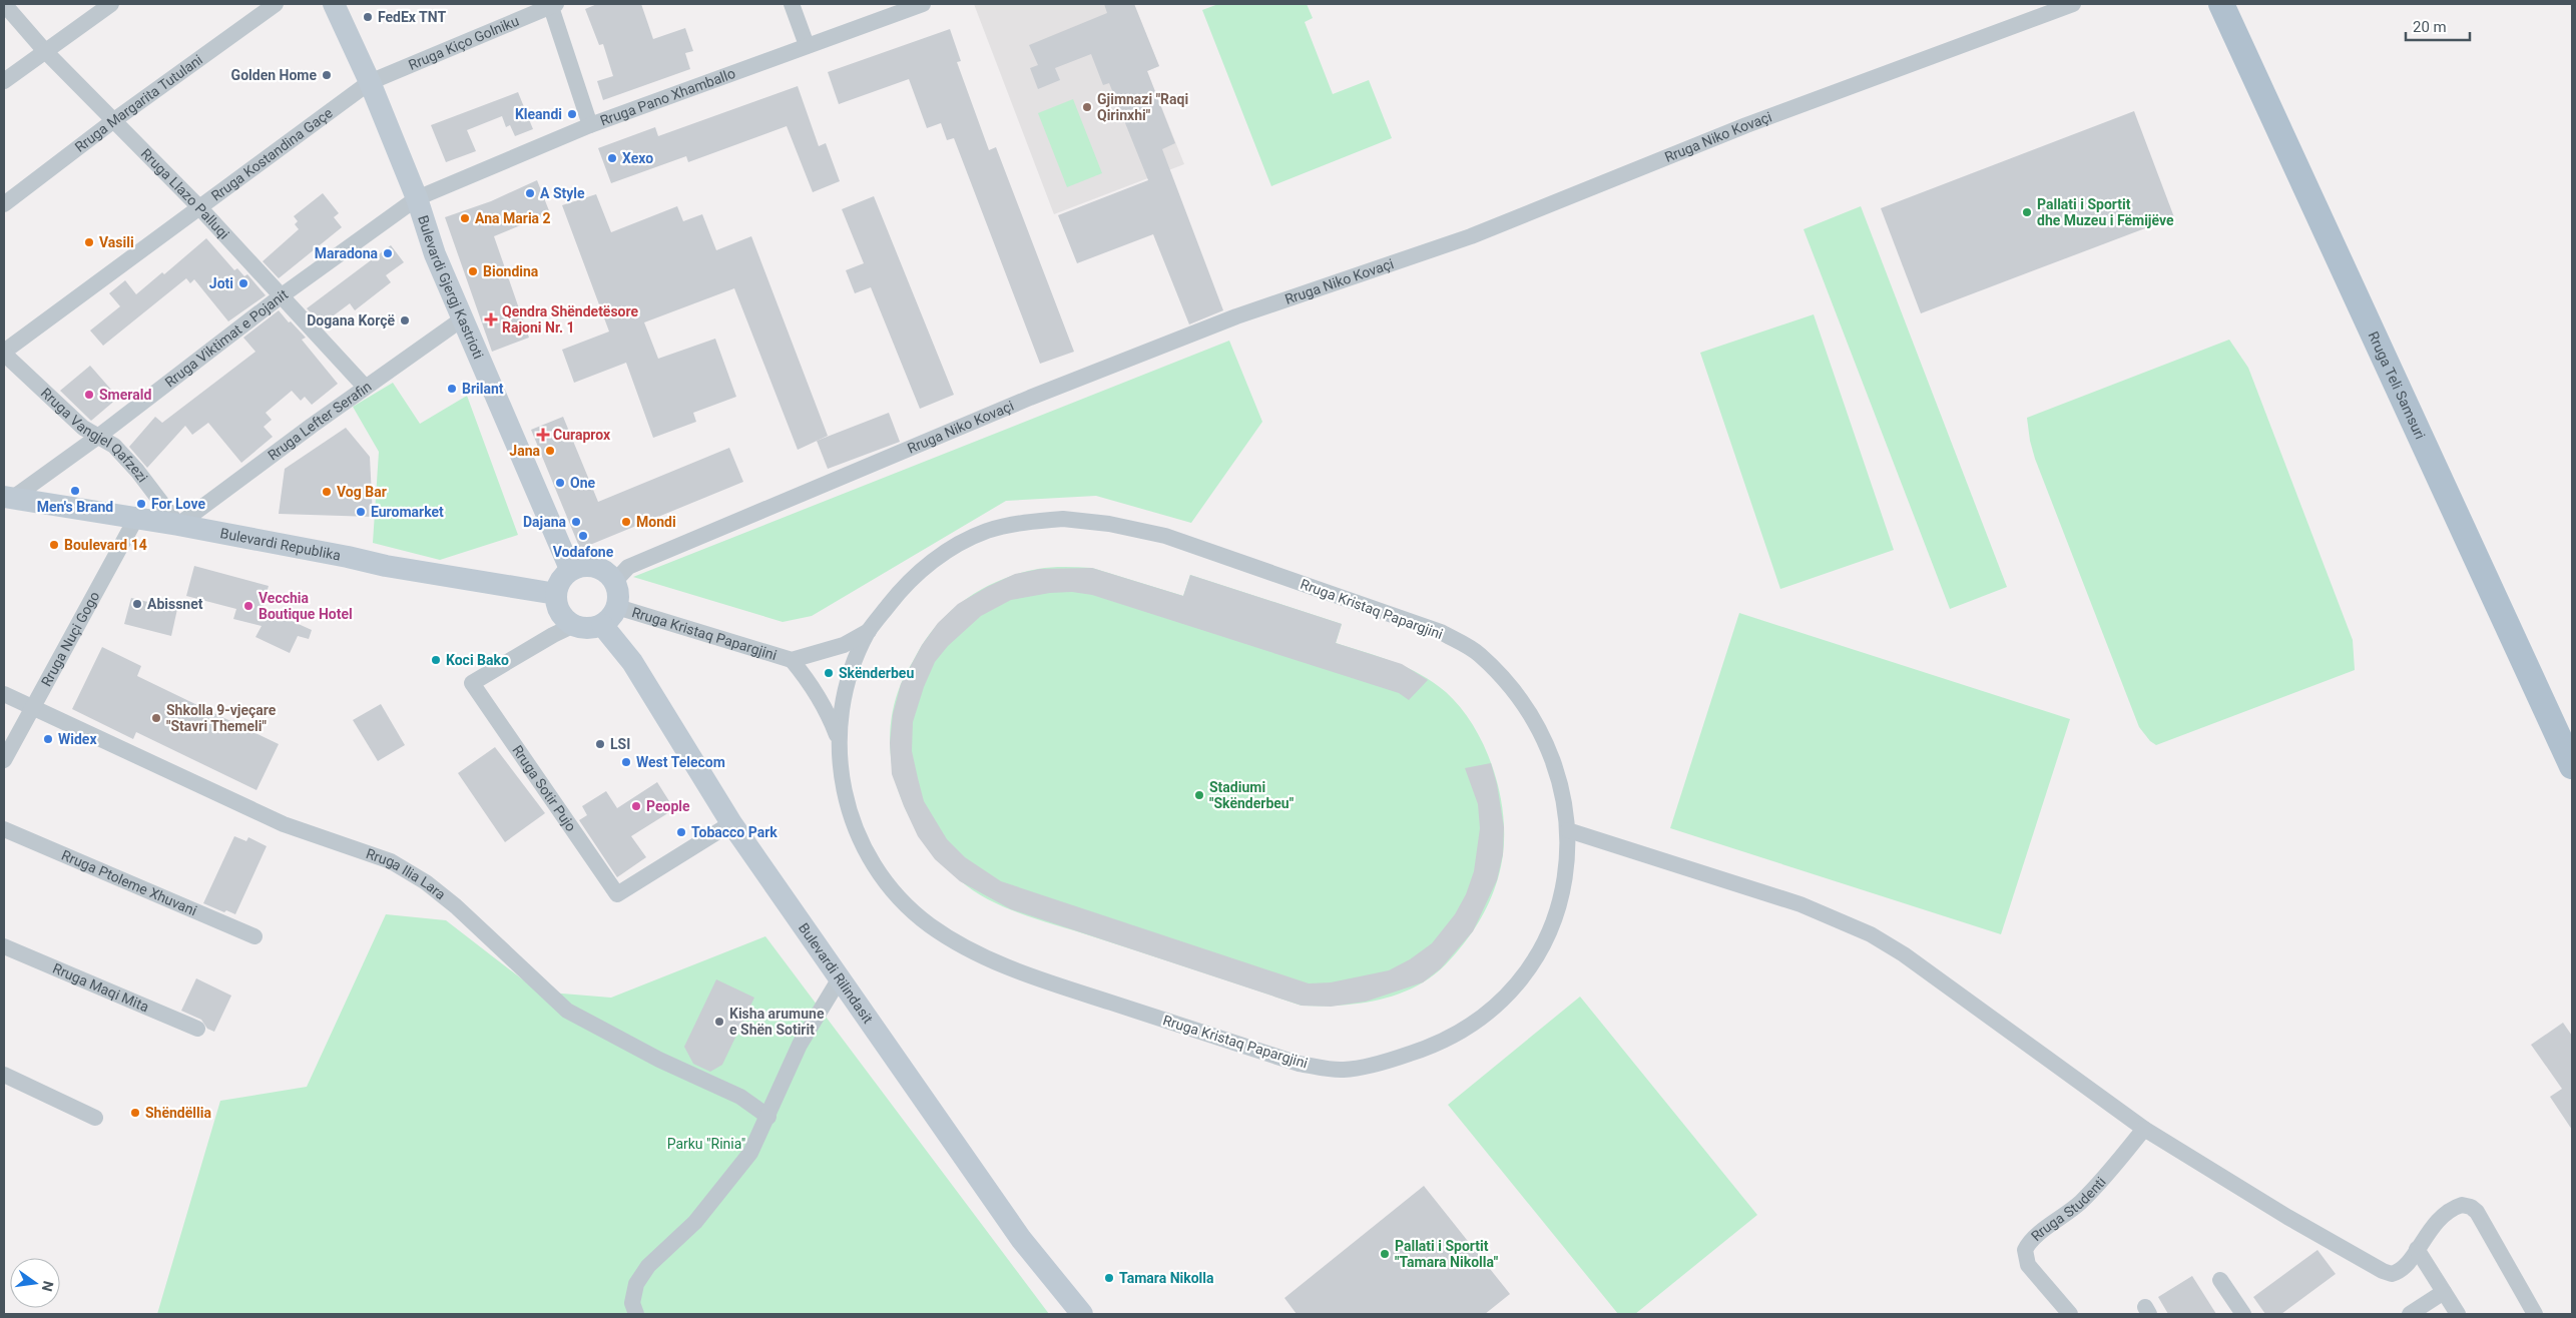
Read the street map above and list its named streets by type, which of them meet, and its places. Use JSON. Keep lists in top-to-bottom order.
{
  "streets": {
    "main road": [
      "Bulevardi Gjergj Kastrioti",
      "Rruga Teli Samsuri",
      "Bulevardi Republika",
      "Bulevardi Rilindasit"
    ],
    "street": [
      "Rruga Kiço Golniku",
      "Rruga Pano Xhamballo",
      "Rruga Margarita Tutulani",
      "Rruga Niko Kovaçi",
      "Rruga Kostandina Gaçe",
      "Rruga Llazo Palluqi",
      "Rruga Viktimat e Pojanit",
      "Rruga Lefter Serafin",
      "Rruga Vangjel Qafzezi",
      "Rruga Kristaq Papargjini",
      "Rruga Nuçi Gogo",
      "Rruga Sotir Pujo",
      "Rruga Ilia Lara",
      "Rruga Ptoleme Xhuvani",
      "Rruga Maqi Mita",
      "Rruga Studenti"
    ]
  },
  "crossings": [
    ["Rruga Kiço Golniku", "Rruga Kostandina Gaçe"],
    ["Rruga Kiço Golniku", "Bulevardi Gjergj Kastrioti"],
    ["Rruga Pano Xhamballo", "Bulevardi Gjergj Kastrioti"],
    ["Rruga Pano Xhamballo", "Rruga Viktimat e Pojanit"],
    ["Rruga Margarita Tutulani", "Rruga Llazo Palluqi"],
    ["Rruga Niko Kovaçi", "Bulevardi Gjergj Kastrioti"],
    ["Rruga Niko Kovaçi", "Bulevardi Republika"],
    ["Rruga Niko Kovaçi", "Rruga Kristaq Papargjini"],
    ["Rruga Niko Kovaçi", "Rruga Sotir Pujo"],
    ["Rruga Niko Kovaçi", "Bulevardi Rilindasit"],
    ["Rruga Kostandina Gaçe", "Rruga Llazo Palluqi"],
    ["Rruga Kostandina Gaçe", "Bulevardi Gjergj Kastrioti"],
    ["Rruga Kostandina Gaçe", "Rruga Vangjel Qafzezi"],
    ["Rruga Llazo Palluqi", "Rruga Viktimat e Pojanit"],
    ["Rruga Llazo Palluqi", "Rruga Lefter Serafin"],
    ["Bulevardi Gjergj Kastrioti", "Rruga Viktimat e Pojanit"],
    ["Bulevardi Gjergj Kastrioti", "Rruga Lefter Serafin"],
    ["Bulevardi Gjergj Kastrioti", "Bulevardi Republika"],
    ["Bulevardi Gjergj Kastrioti", "Rruga Kristaq Papargjini"],
    ["Bulevardi Gjergj Kastrioti", "Rruga Sotir Pujo"],
    ["Bulevardi Gjergj Kastrioti", "Bulevardi Rilindasit"],
    ["Rruga Viktimat e Pojanit", "Rruga Vangjel Qafzezi"],
    ["Rruga Viktimat e Pojanit", "Bulevardi Republika"],
    ["Rruga Lefter Serafin", "Rruga Vangjel Qafzezi"],
    ["Rruga Lefter Serafin", "Bulevardi Republika"],
    ["Rruga Vangjel Qafzezi", "Bulevardi Republika"],
    ["Bulevardi Republika", "Rruga Kristaq Papargjini"],
    ["Bulevardi Republika", "Rruga Nuçi Gogo"],
    ["Bulevardi Republika", "Rruga Sotir Pujo"],
    ["Bulevardi Republika", "Bulevardi Rilindasit"],
    ["Rruga Kristaq Papargjini", "Rruga Sotir Pujo"],
    ["Rruga Kristaq Papargjini", "Bulevardi Rilindasit"],
    ["Rruga Nuçi Gogo", "Rruga Ilia Lara"],
    ["Rruga Sotir Pujo", "Bulevardi Rilindasit"]
  ],
  "parks": ["Parku \"Rinia\""],
  "places": {
    "other": [
      "FedEx TNT",
      "Golden Home",
      "Gjimnazi \"Raqi Qirinxhi\"",
      "Kleandi",
      "Xexo",
      "A Style",
      "Pallati i Sportit dhe Muzeu i Fëmijëve",
      "Ana Maria 2",
      "Vasili",
      "Maradona",
      "Biondina",
      "Joti",
      "Dogana Korçë",
      "Brilant",
      "Smerald",
      "Jana",
      "One",
      "Men's Brand",
      "Vog Bar",
      "For Love",
      "Euromarket",
      "Dajana",
      "Mondi",
      "Vodafone",
      "Boulevard 14",
      "Abissnet",
      "Vecchia Boutique Hotel",
      "Koci Bako",
      "Skënderbeu",
      "Shkolla 9-vjeçare \"Stavri Themeli\"",
      "Widex",
      "LSI",
      "West Telecom",
      "Stadiumi \"Skënderbeu\"",
      "People",
      "Tobacco Park",
      "Kisha arumune e Shën Sotirit",
      "Shëndëllia",
      "Pallati i Sportit \"Tamara Nikolla\"",
      "Tamara Nikolla"
    ],
    "health": ["Qendra Shëndetësore Rajoni Nr. 1", "Curaprox"]
  },
  "scale_bar": "20 m",
  "north": "right"
}
